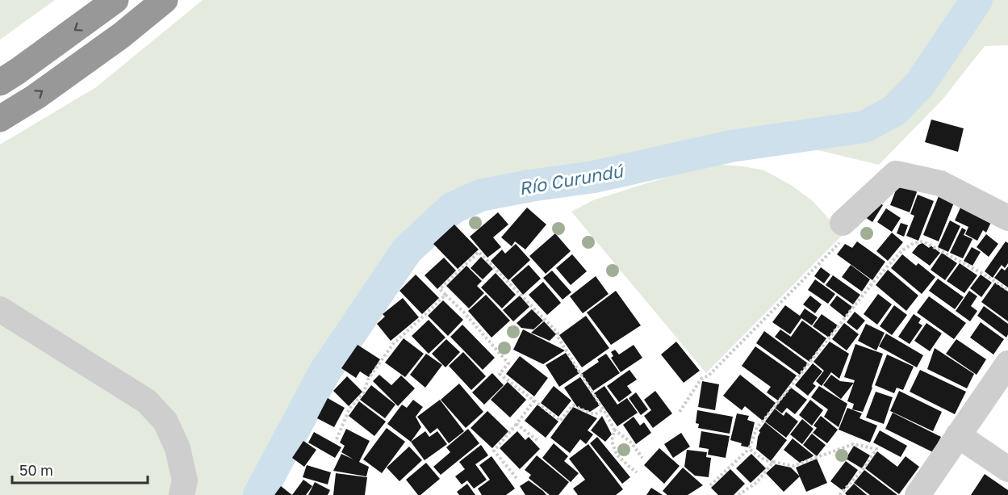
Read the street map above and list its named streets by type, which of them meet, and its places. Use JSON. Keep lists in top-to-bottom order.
{
  "water": ["Río Curundú"],
  "scale_bar": "50 m"
}
